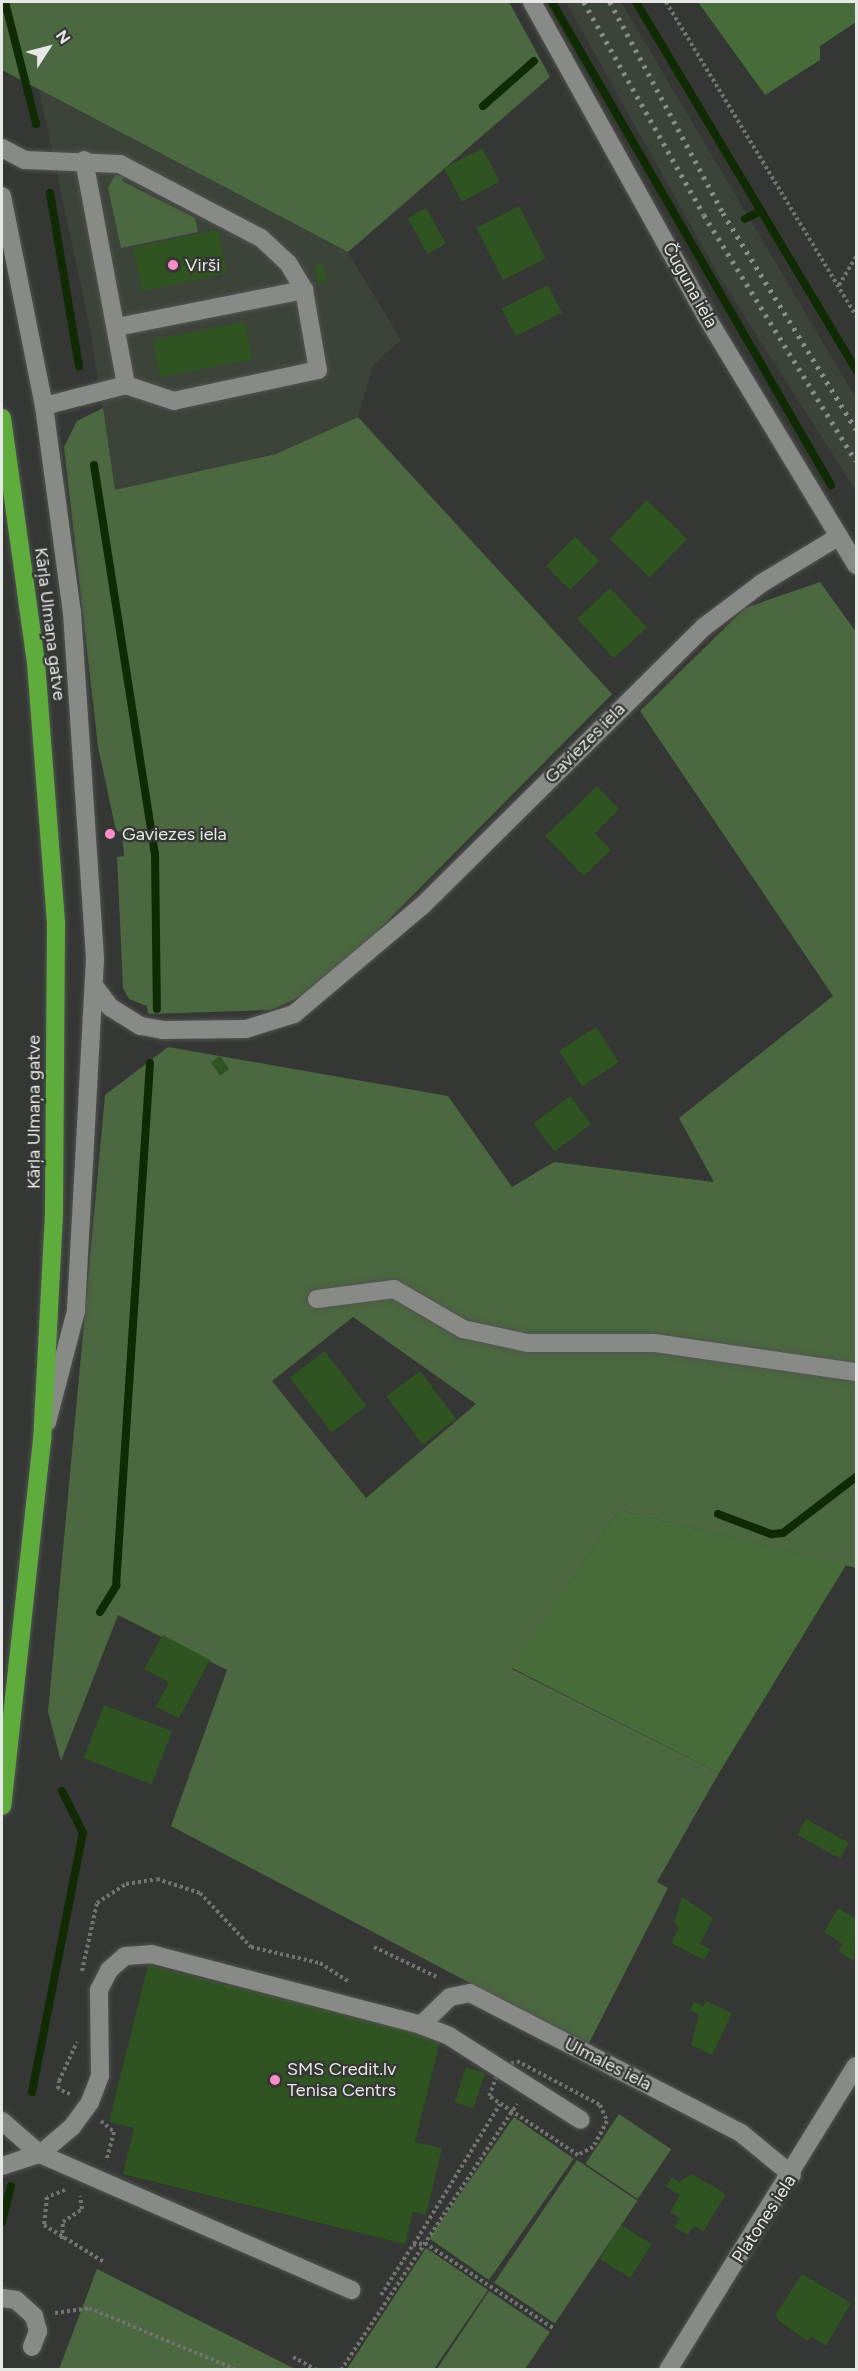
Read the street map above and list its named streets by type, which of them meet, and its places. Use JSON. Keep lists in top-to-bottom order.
{
  "streets": {
    "highway": ["Kārļa Ulmaņa gatve"],
    "street": [
      "Čuguna iela",
      "Gaviezes iela",
      "Ulmales iela",
      "Platones iela"
    ]
  },
  "crossings": [
    ["Čuguna iela", "Gaviezes iela"],
    ["Ulmales iela", "Platones iela"]
  ],
  "places": ["Virši", "Gaviezes iela", "SMS Credit.lv Tenisa Centrs"],
  "north": "top right"
}
